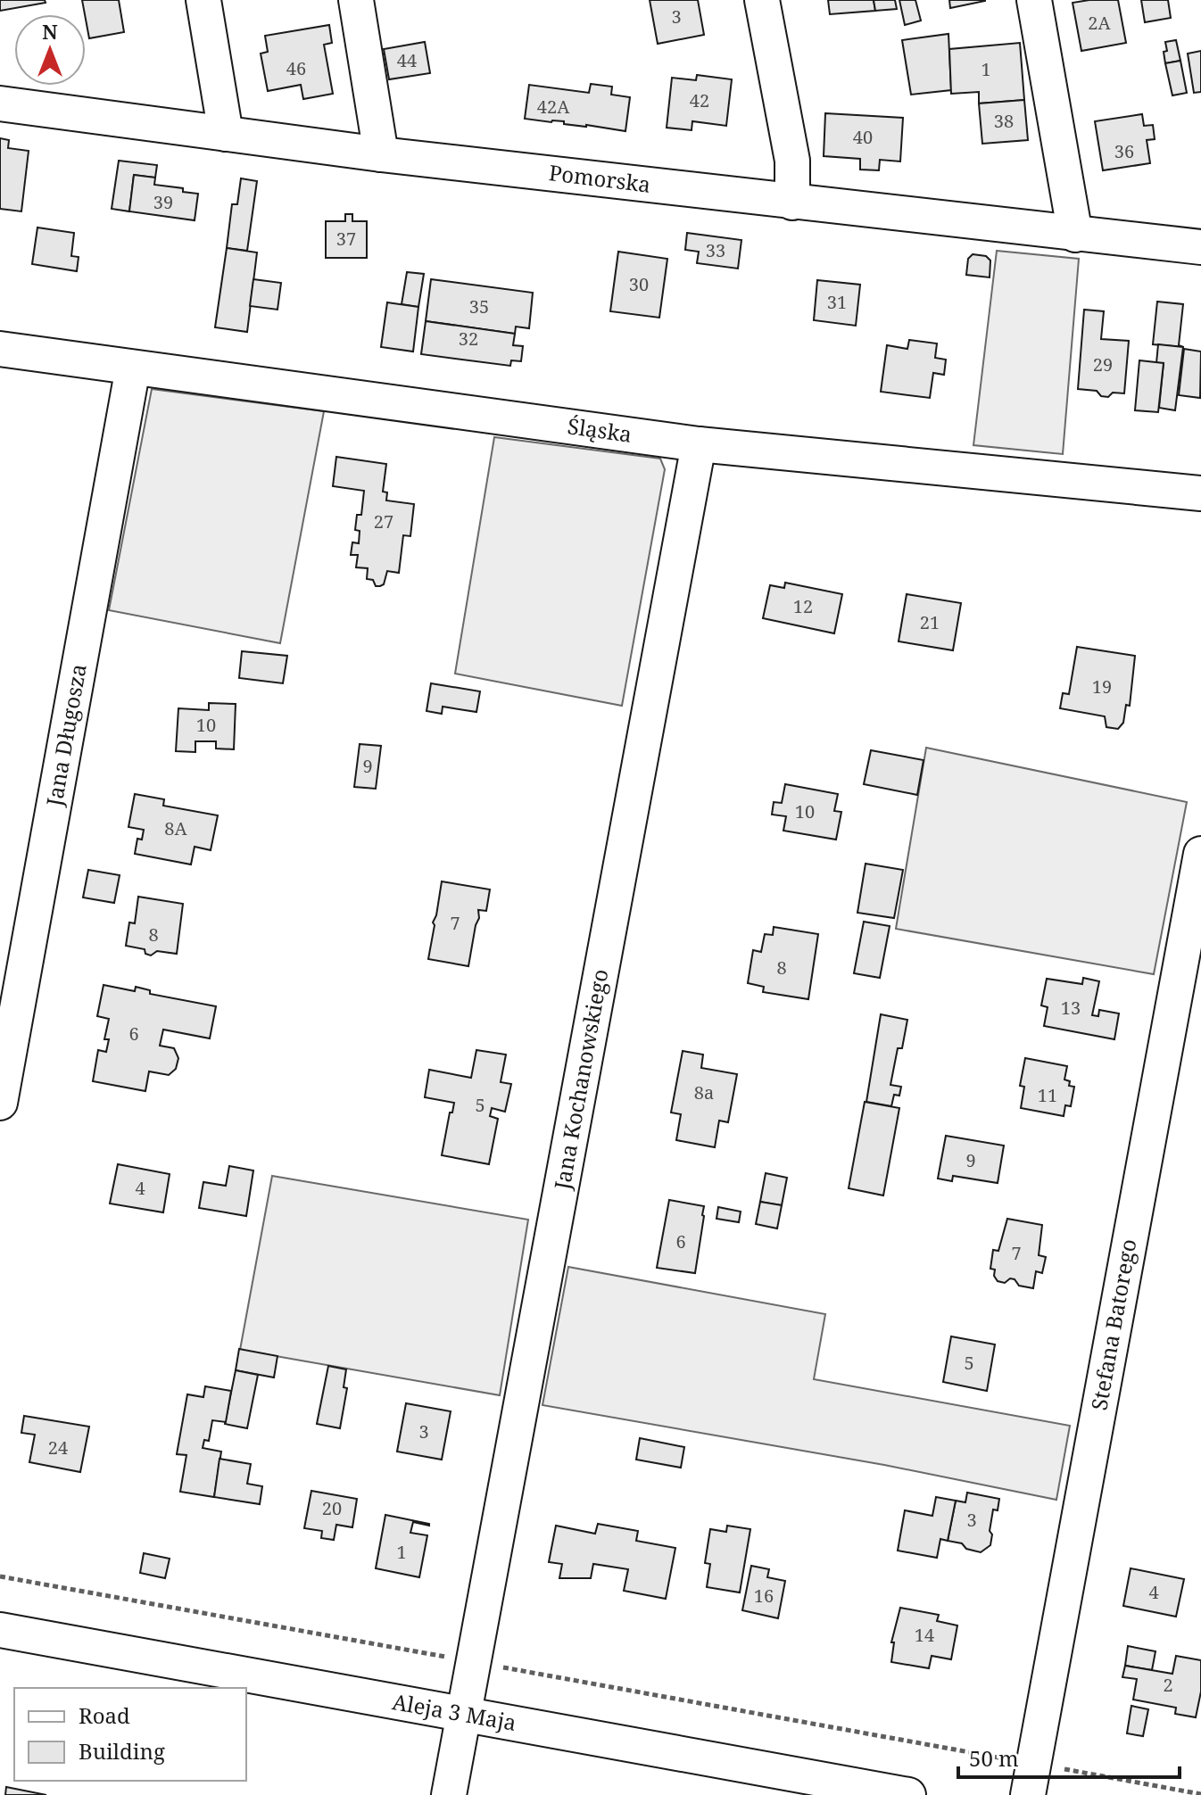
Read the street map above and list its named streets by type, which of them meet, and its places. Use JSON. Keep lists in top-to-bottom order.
{
  "streets": {
    "street": [
      "Pomorska",
      "Śląska",
      "Jana Długosza",
      "Jana Kochanowskiego",
      "Stefana Batorego",
      "Aleja 3 Maja"
    ]
  },
  "crossings": [
    ["Śląska", "Jana Długosza"],
    ["Śląska", "Jana Kochanowskiego"],
    ["Jana Kochanowskiego", "Aleja 3 Maja"]
  ],
  "house_numbers": [
    "3",
    "2A",
    "44",
    "46",
    "1",
    "42",
    "42A",
    "38",
    "40",
    "36",
    "39",
    "37",
    "33",
    "30",
    "31",
    "35",
    "32",
    "29",
    "27",
    "12",
    "21",
    "19",
    "10",
    "9",
    "10",
    "8A",
    "7",
    "8",
    "8",
    "13",
    "6",
    "8a",
    "11",
    "5",
    "9",
    "4",
    "6",
    "7",
    "5",
    "3",
    "24",
    "20",
    "3",
    "1",
    "4",
    "16",
    "14",
    "2"
  ],
  "legend": ["Road", "Building"],
  "scale_bar": "50 m",
  "north": "top"
}
